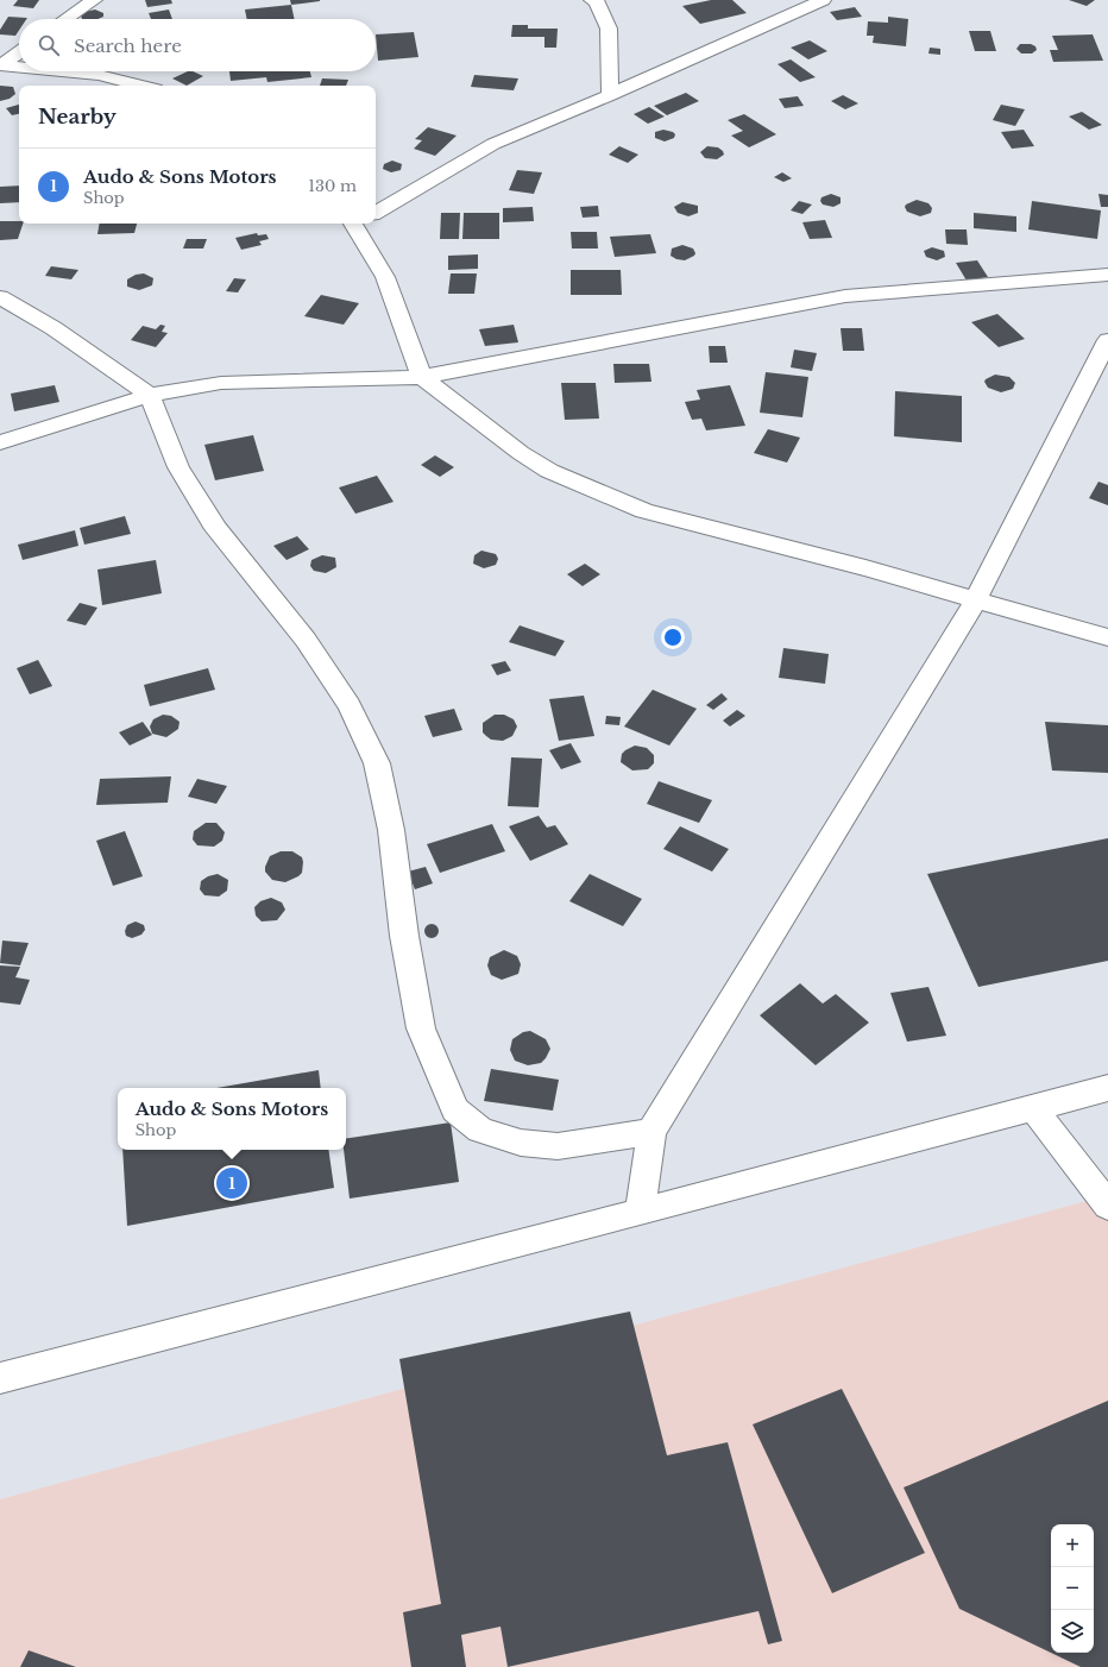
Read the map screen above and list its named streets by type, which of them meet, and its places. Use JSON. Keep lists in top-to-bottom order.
{
  "page": {
    "search": "Search here",
    "heading": "Nearby",
    "list": [
      {
        "mark": "1",
        "name": "Audo & Sons Motors",
        "note": "Shop",
        "value": "130 m"
      }
    ],
    "popup": ["Audo & Sons Motors", "Shop"],
    "pins": "1",
    "map_buttons": ["+", "−"]
  }
}
